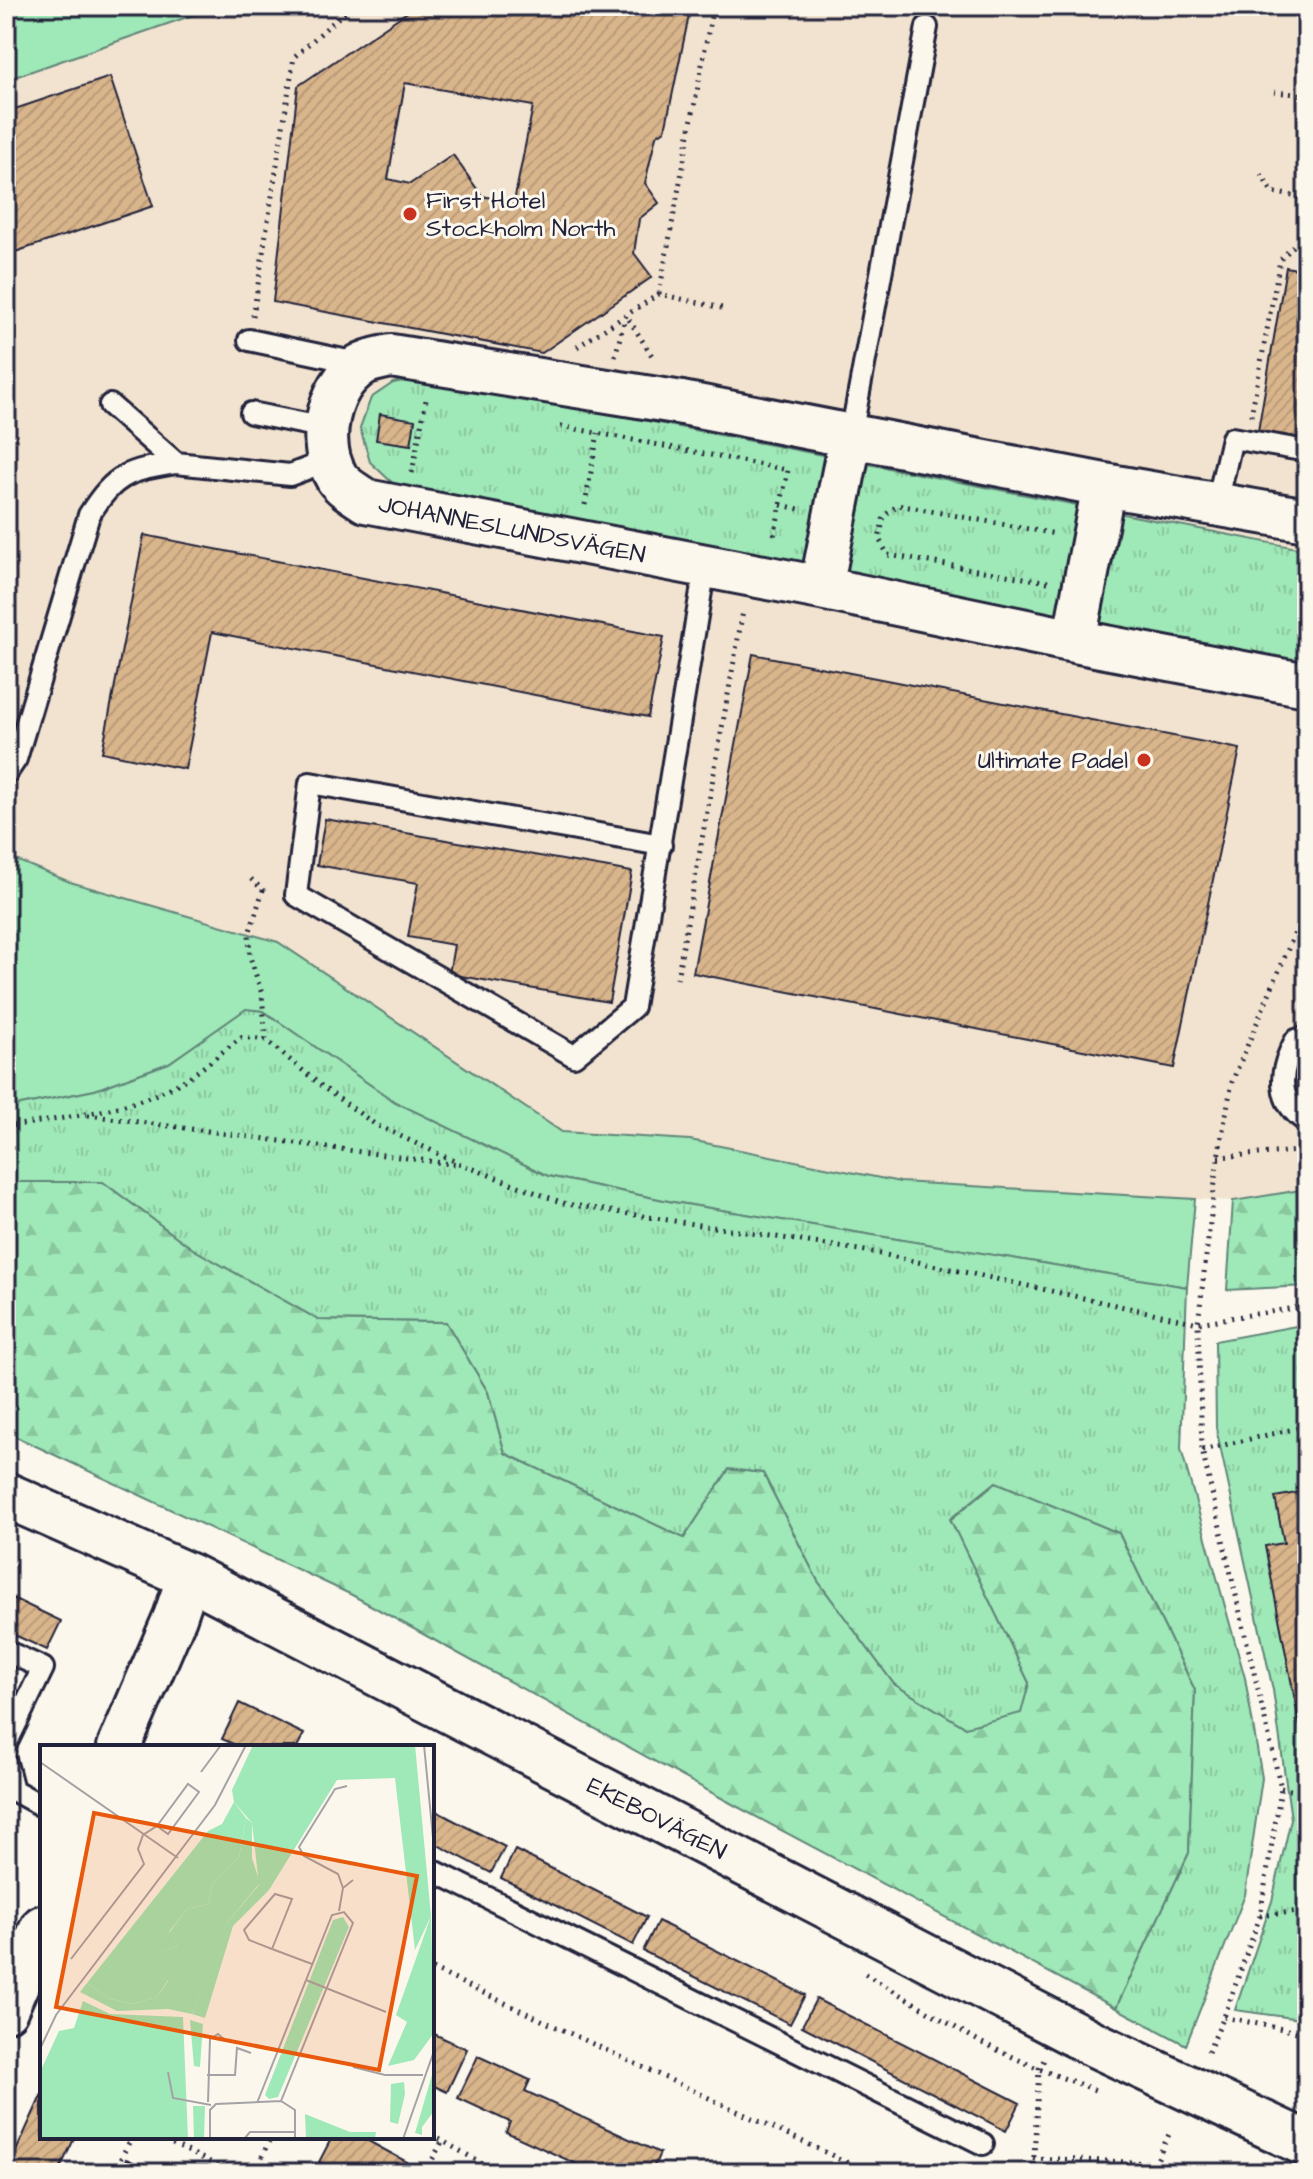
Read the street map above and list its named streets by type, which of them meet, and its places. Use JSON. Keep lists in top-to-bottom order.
{
  "streets": {
    "street": ["JOHANNESLUNDSVÄGEN", "EKEBOVÄGEN"]
  },
  "places": ["First Hotel Stockholm North", "Ultimate Padel"]
}
